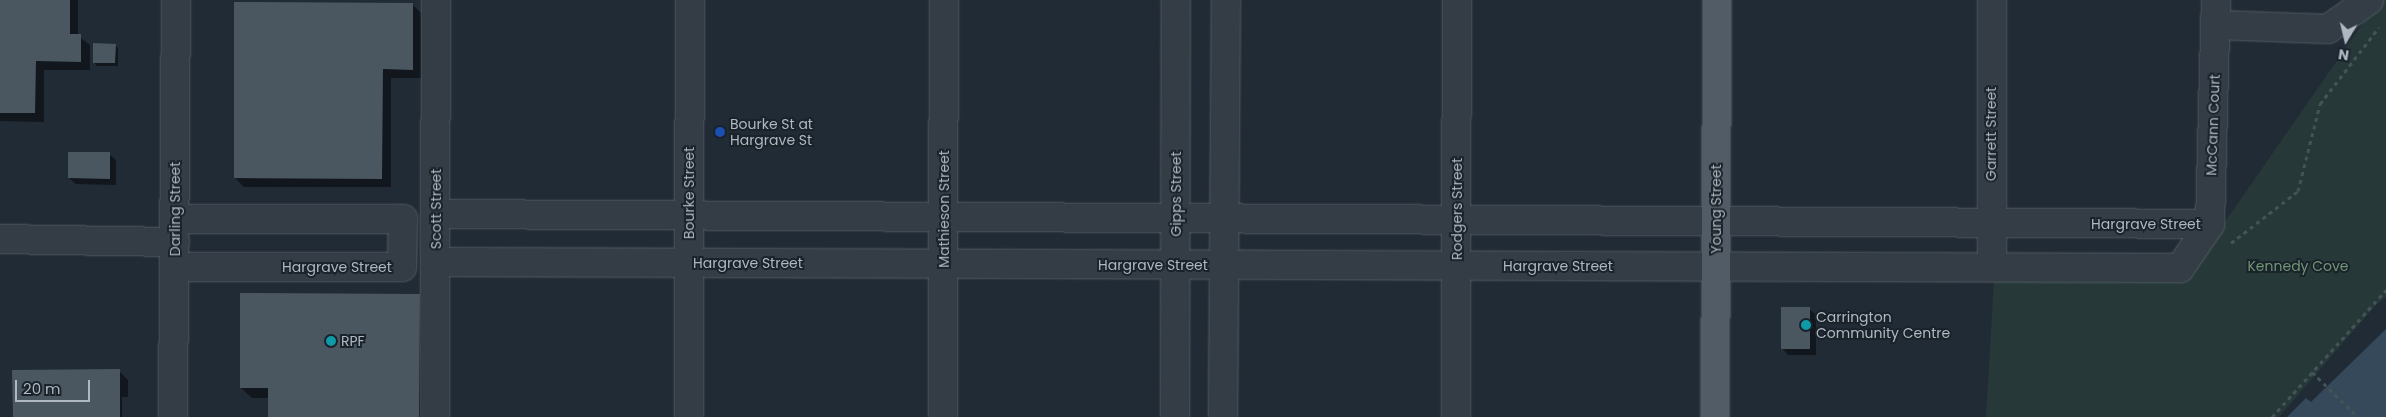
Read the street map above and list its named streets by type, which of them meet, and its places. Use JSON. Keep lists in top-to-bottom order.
{
  "streets": {
    "main road": ["Young Street"],
    "street": [
      "McCann Court",
      "Garrett Street",
      "Bourke Street",
      "Gipps Street",
      "Darling Street",
      "Scott Street",
      "Mathieson Street",
      "Rodgers Street",
      "Hargrave Street"
    ]
  },
  "crossings": [
    ["McCann Court", "Hargrave Street"],
    ["Garrett Street", "Hargrave Street"],
    ["Bourke Street", "Hargrave Street"],
    ["Gipps Street", "Hargrave Street"],
    ["Darling Street", "Hargrave Street"],
    ["Scott Street", "Hargrave Street"],
    ["Mathieson Street", "Hargrave Street"],
    ["Rodgers Street", "Hargrave Street"],
    ["Young Street", "Hargrave Street"]
  ],
  "parks": ["Kennedy Cove"],
  "places": ["Bourke St at Hargrave St", "Carrington Community Centre", "RPF"],
  "scale_bar": "20 m",
  "north": "bottom"
}
